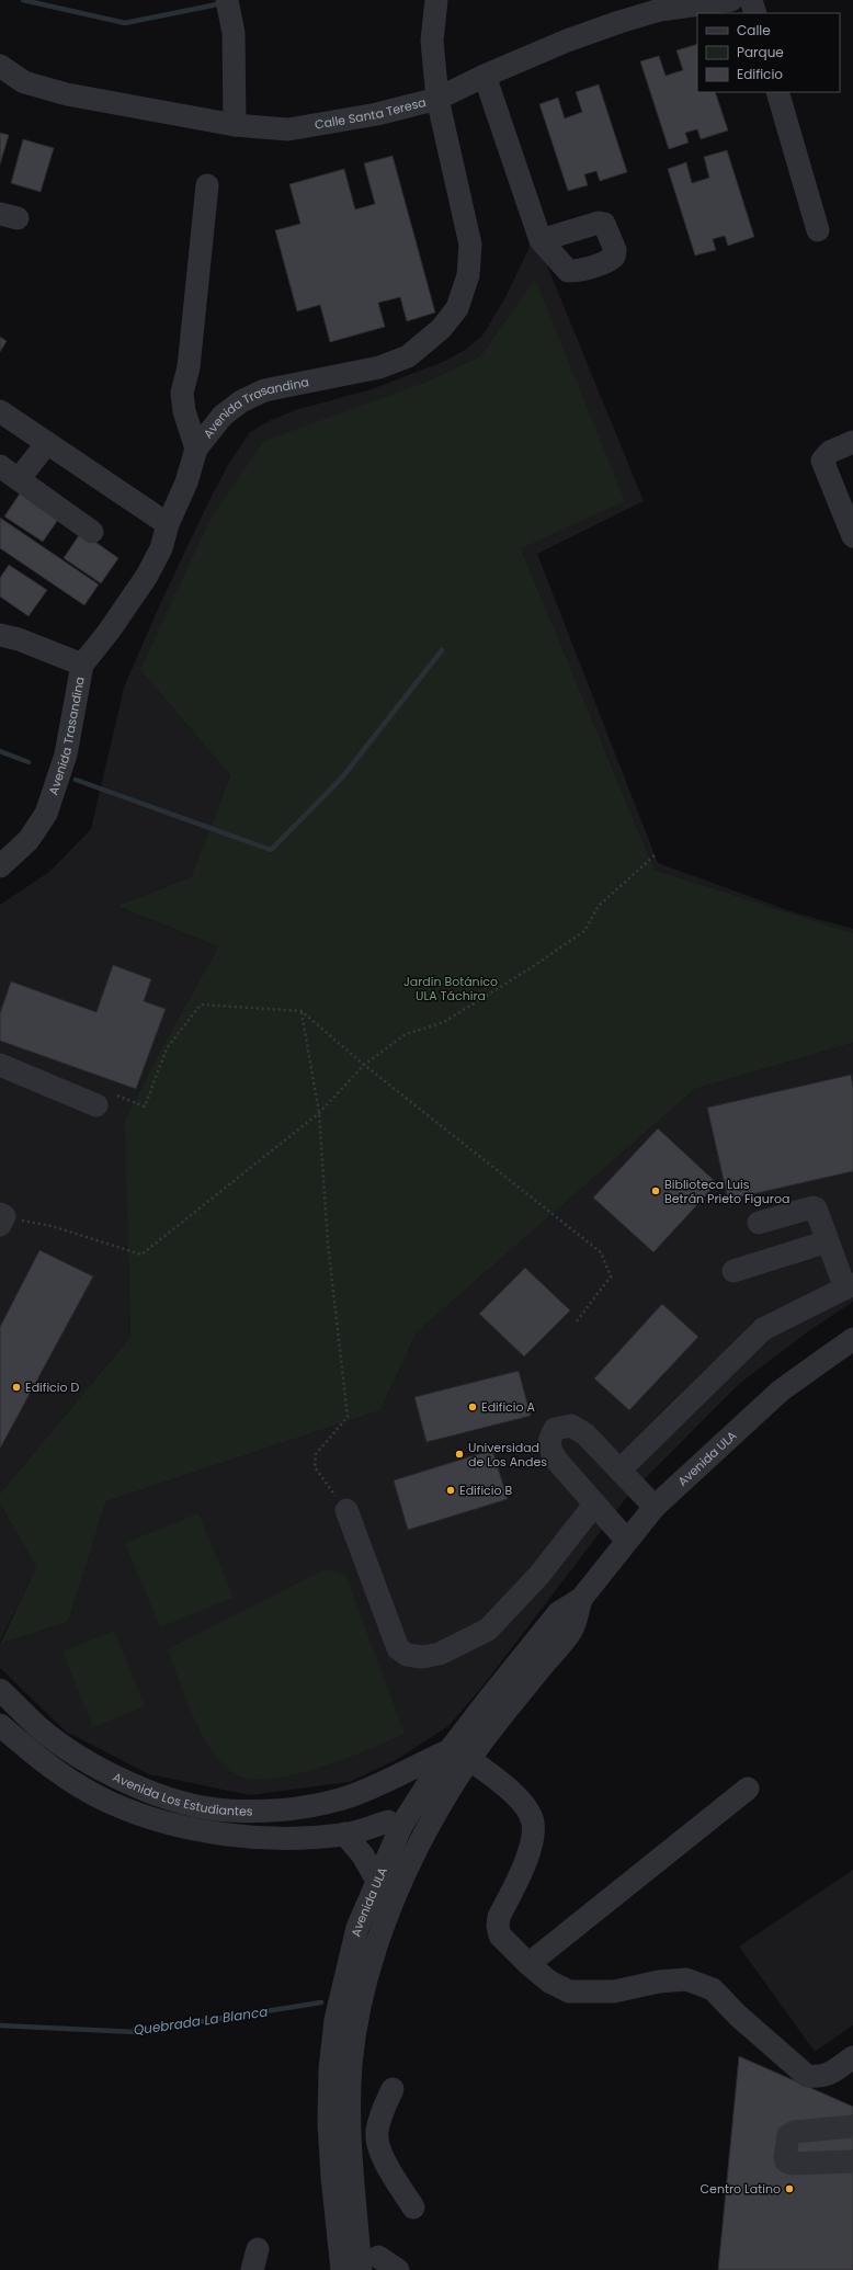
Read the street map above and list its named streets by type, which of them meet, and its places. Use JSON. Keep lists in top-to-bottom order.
{
  "streets": {
    "street": [
      "Calle Santa Teresa",
      "Avenida Trasandina",
      "Avenida ULA",
      "Avenida Los Estudiantes"
    ]
  },
  "crossings": [
    ["Calle Santa Teresa", "Avenida Trasandina"],
    ["Avenida ULA", "Avenida Los Estudiantes"]
  ],
  "water": ["Quebrada La Blanca"],
  "parks": ["Jardín Botánico ULA Táchira"],
  "places": [
    "Biblioteca Luis Betrán Prieto Figuroa",
    "Edificio D",
    "Edificio A",
    "Universidad de Los Andes",
    "Edificio B",
    "Centro Latino"
  ],
  "legend": ["Calle", "Parque", "Edificio"]
}
